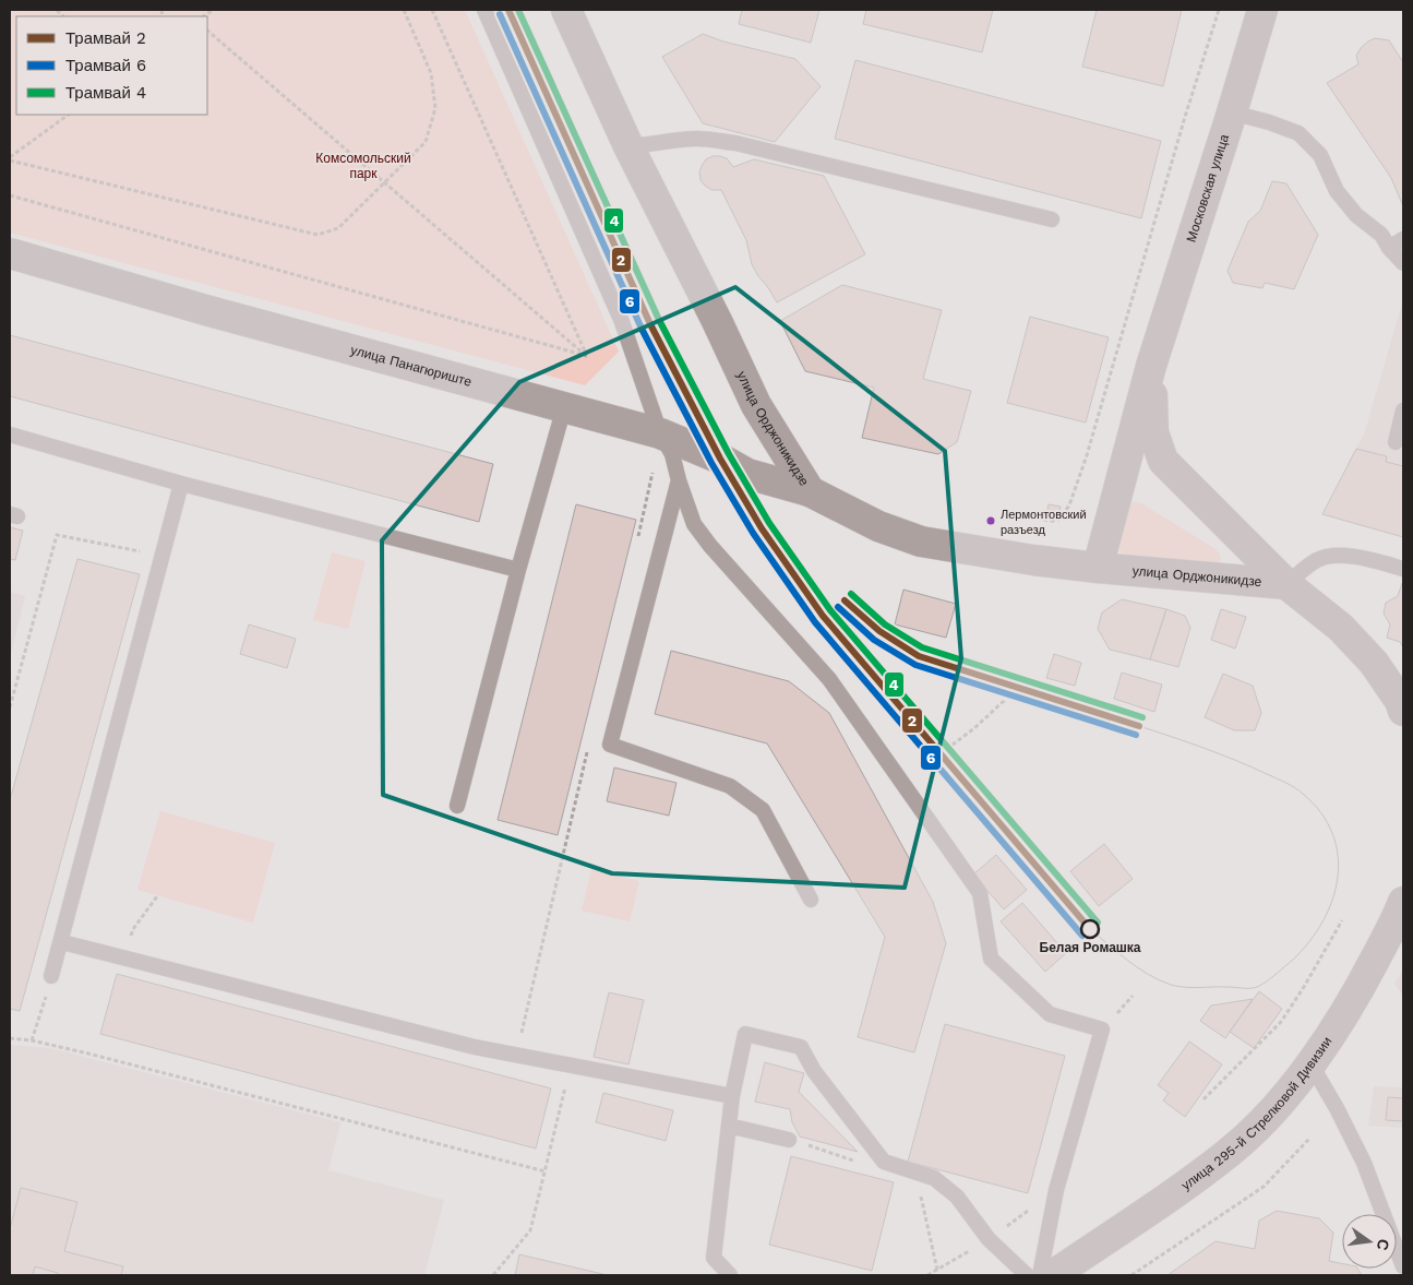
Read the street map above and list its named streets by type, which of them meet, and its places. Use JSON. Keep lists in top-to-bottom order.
{
  "streets": {
    "street": [
      "Московская улица",
      "улица Панагюриште",
      "улица Орджоникидзе",
      "улица 295-й Стрелковой Дивизии"
    ]
  },
  "crossings": [
    ["Московская улица", "улица Орджоникидзе"],
    ["улица Панагюриште", "улица Орджоникидзе"]
  ],
  "parks": ["Комсомольский парк"],
  "places": ["Лермонтовский разъезд", "Белая Ромашка"],
  "lines": ["tram line 2", "tram line 4", "tram line 6"],
  "legend": ["Трамвай 2", "Трамвай 6", "Трамвай 4"],
  "north": "right"
}
